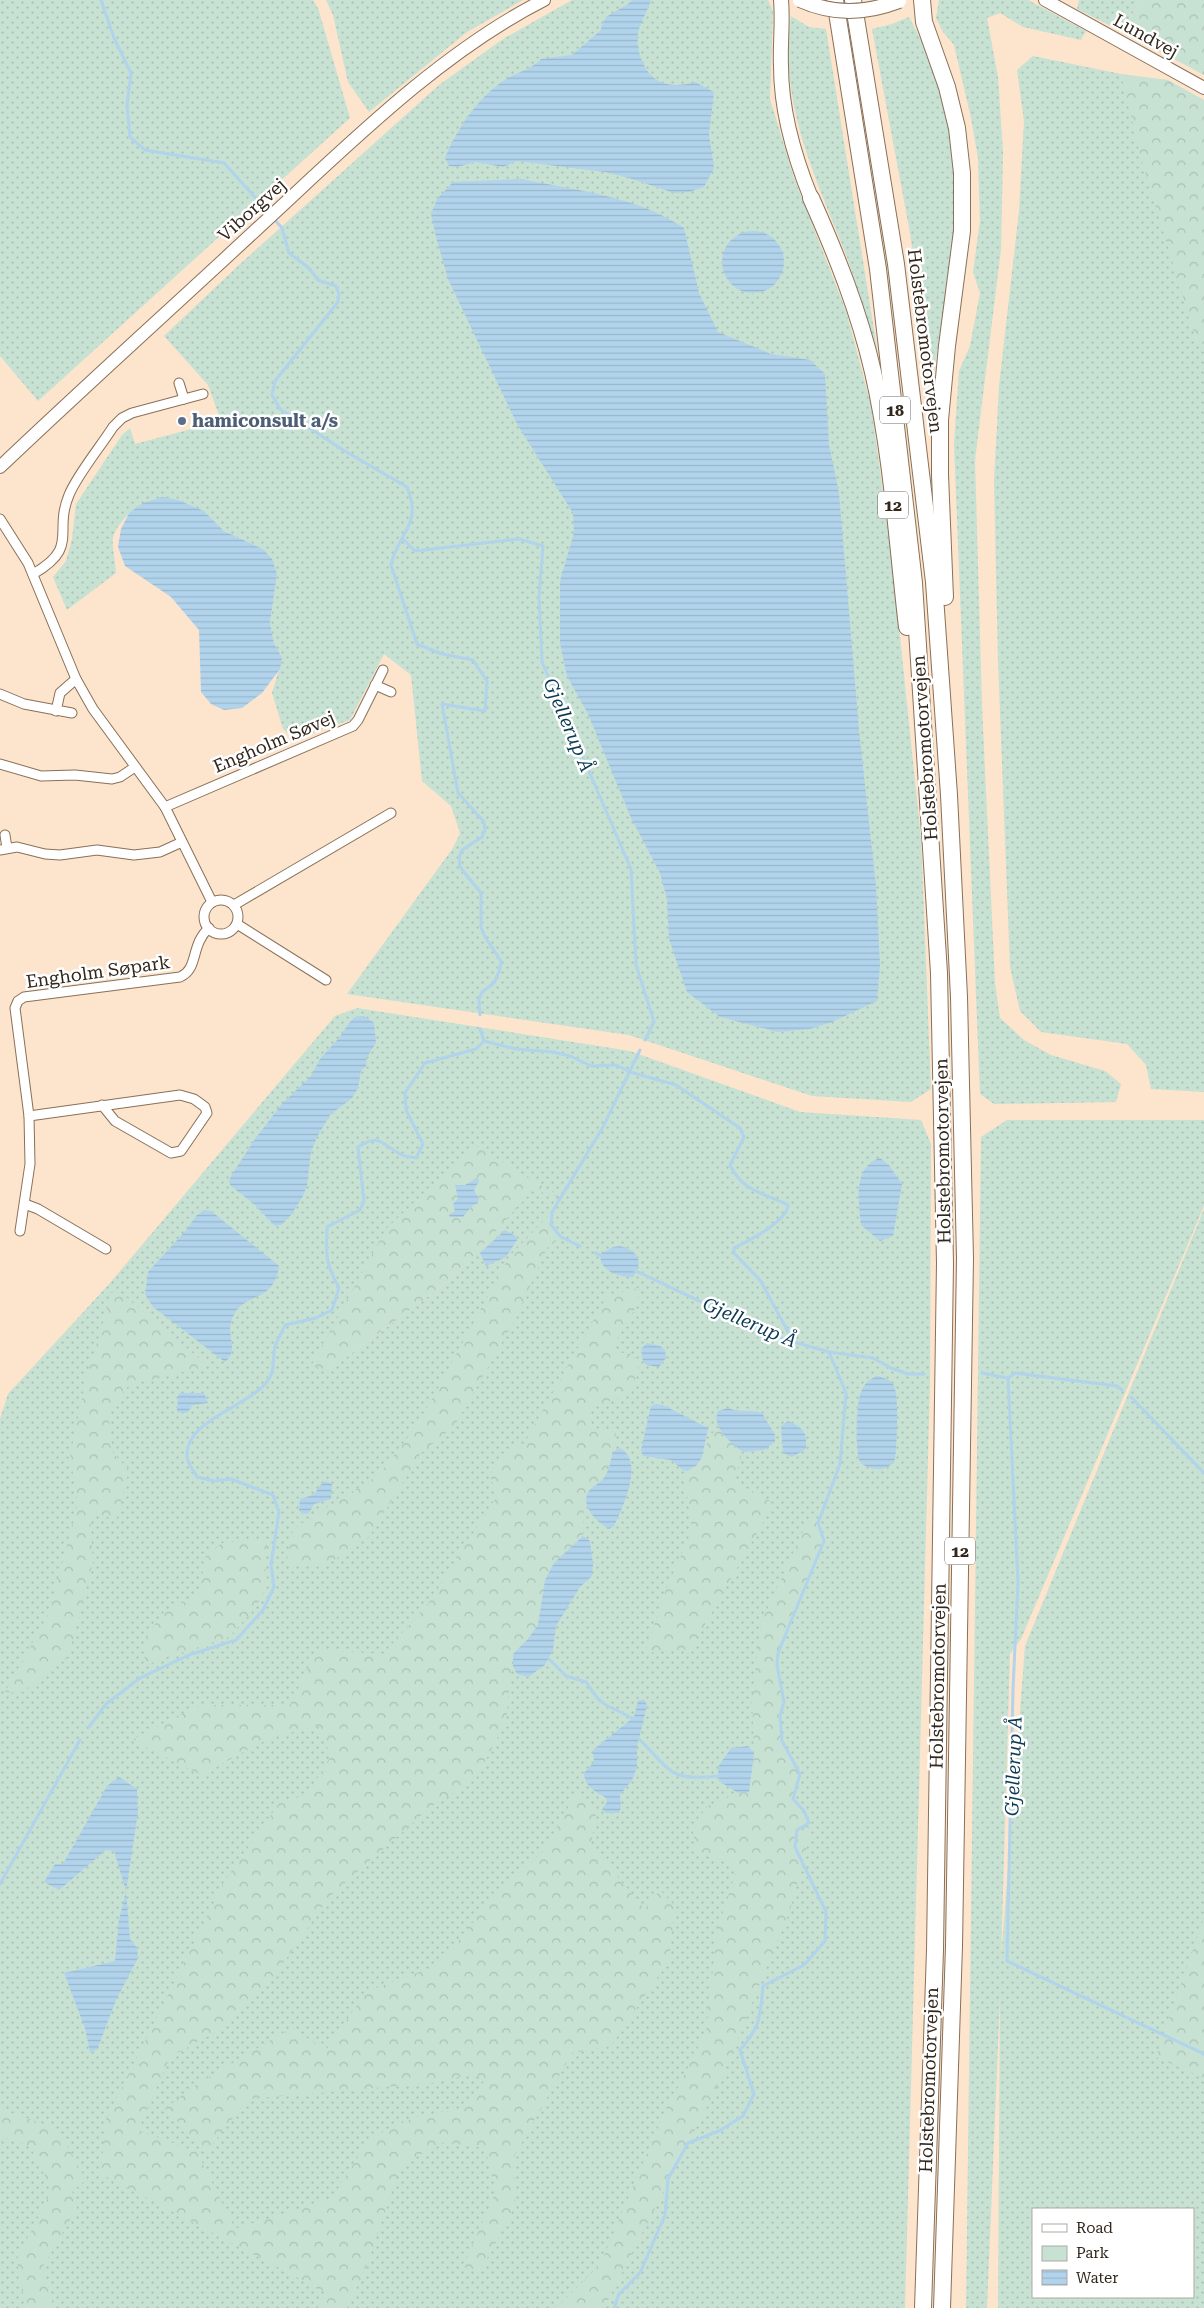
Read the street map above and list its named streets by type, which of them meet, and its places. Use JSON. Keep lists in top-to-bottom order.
{
  "streets": {
    "highway": ["Holstebromotorvejen", "18", "12"],
    "street": [
      "Lundvej",
      "Viborgvej",
      "Engholm Søvej",
      "Engholm Søpark"
    ]
  },
  "crossings": [
    ["Holstebromotorvejen", "12"]
  ],
  "water": ["Gjellerup Å"],
  "places": ["hamiconsult a/s"],
  "legend": ["Road", "Park", "Water"]
}
